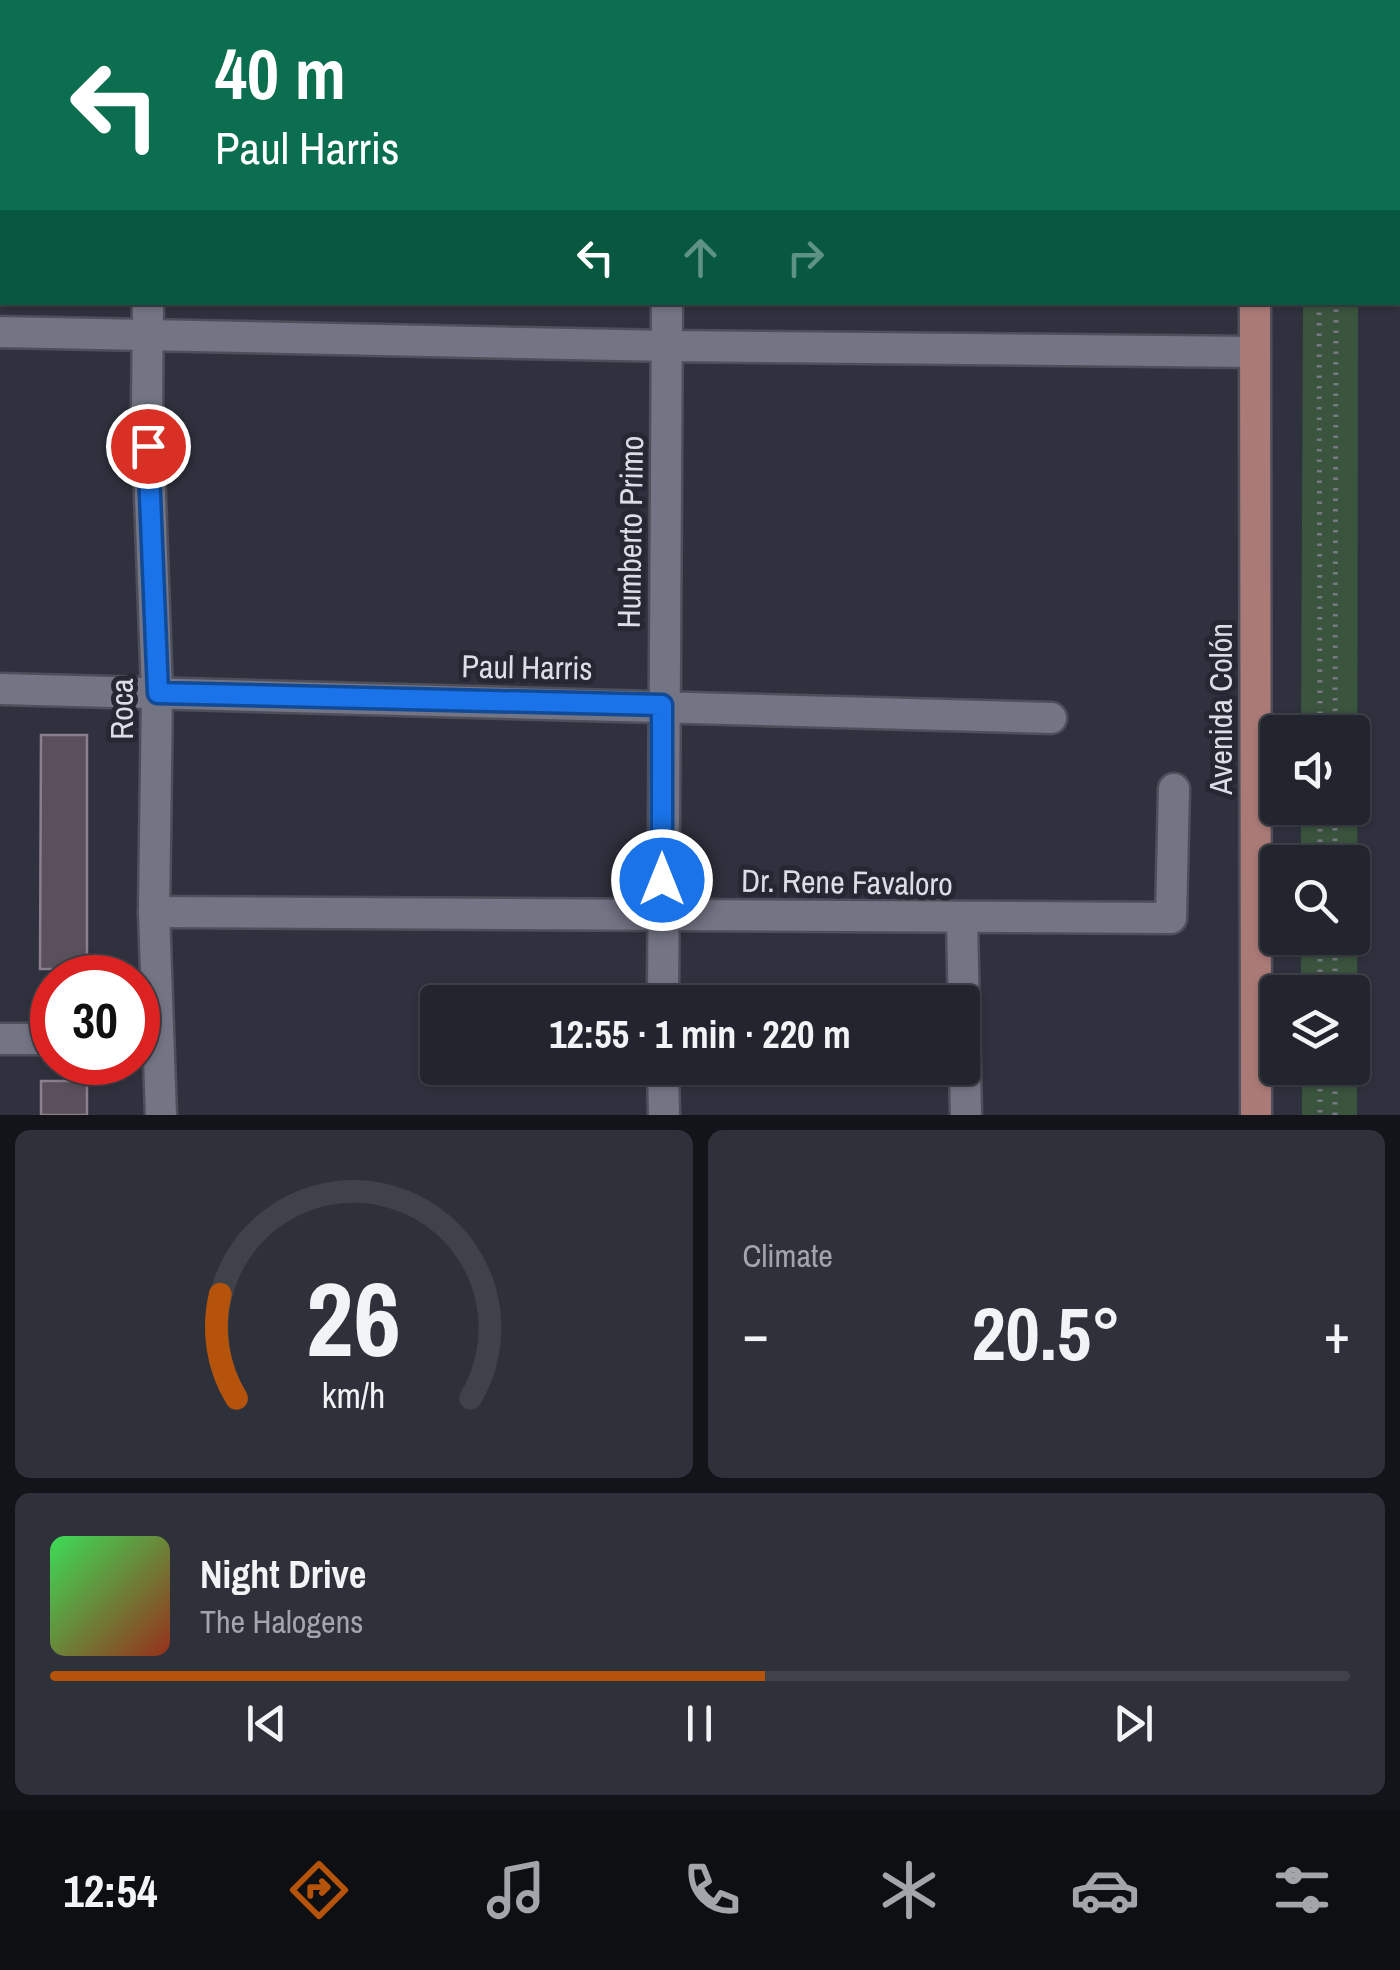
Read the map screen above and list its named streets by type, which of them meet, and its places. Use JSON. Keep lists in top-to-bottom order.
{
  "streets": {
    "main road": ["Avenida Colón"],
    "street": [
      "Humberto Primo",
      "Paul Harris",
      "Roca",
      "Dr. Rene Favaloro"
    ]
  },
  "crossings": [
    ["Humberto Primo", "Paul Harris"],
    ["Humberto Primo", "Dr. Rene Favaloro"],
    ["Paul Harris", "Roca"],
    ["Roca", "Dr. Rene Favaloro"]
  ],
  "page": {
    "turn": ["40 m", "Paul Harris"],
    "limit": "30",
    "trip": "12:55 · 1 min · 220 m",
    "tile": "Climate",
    "heat": ["−", "20.5°", "+"],
    "song": ["Night Drive", "The Halogens"],
    "tabs": "12:54",
    "gauge": ["26", "km/h"]
  }
}
